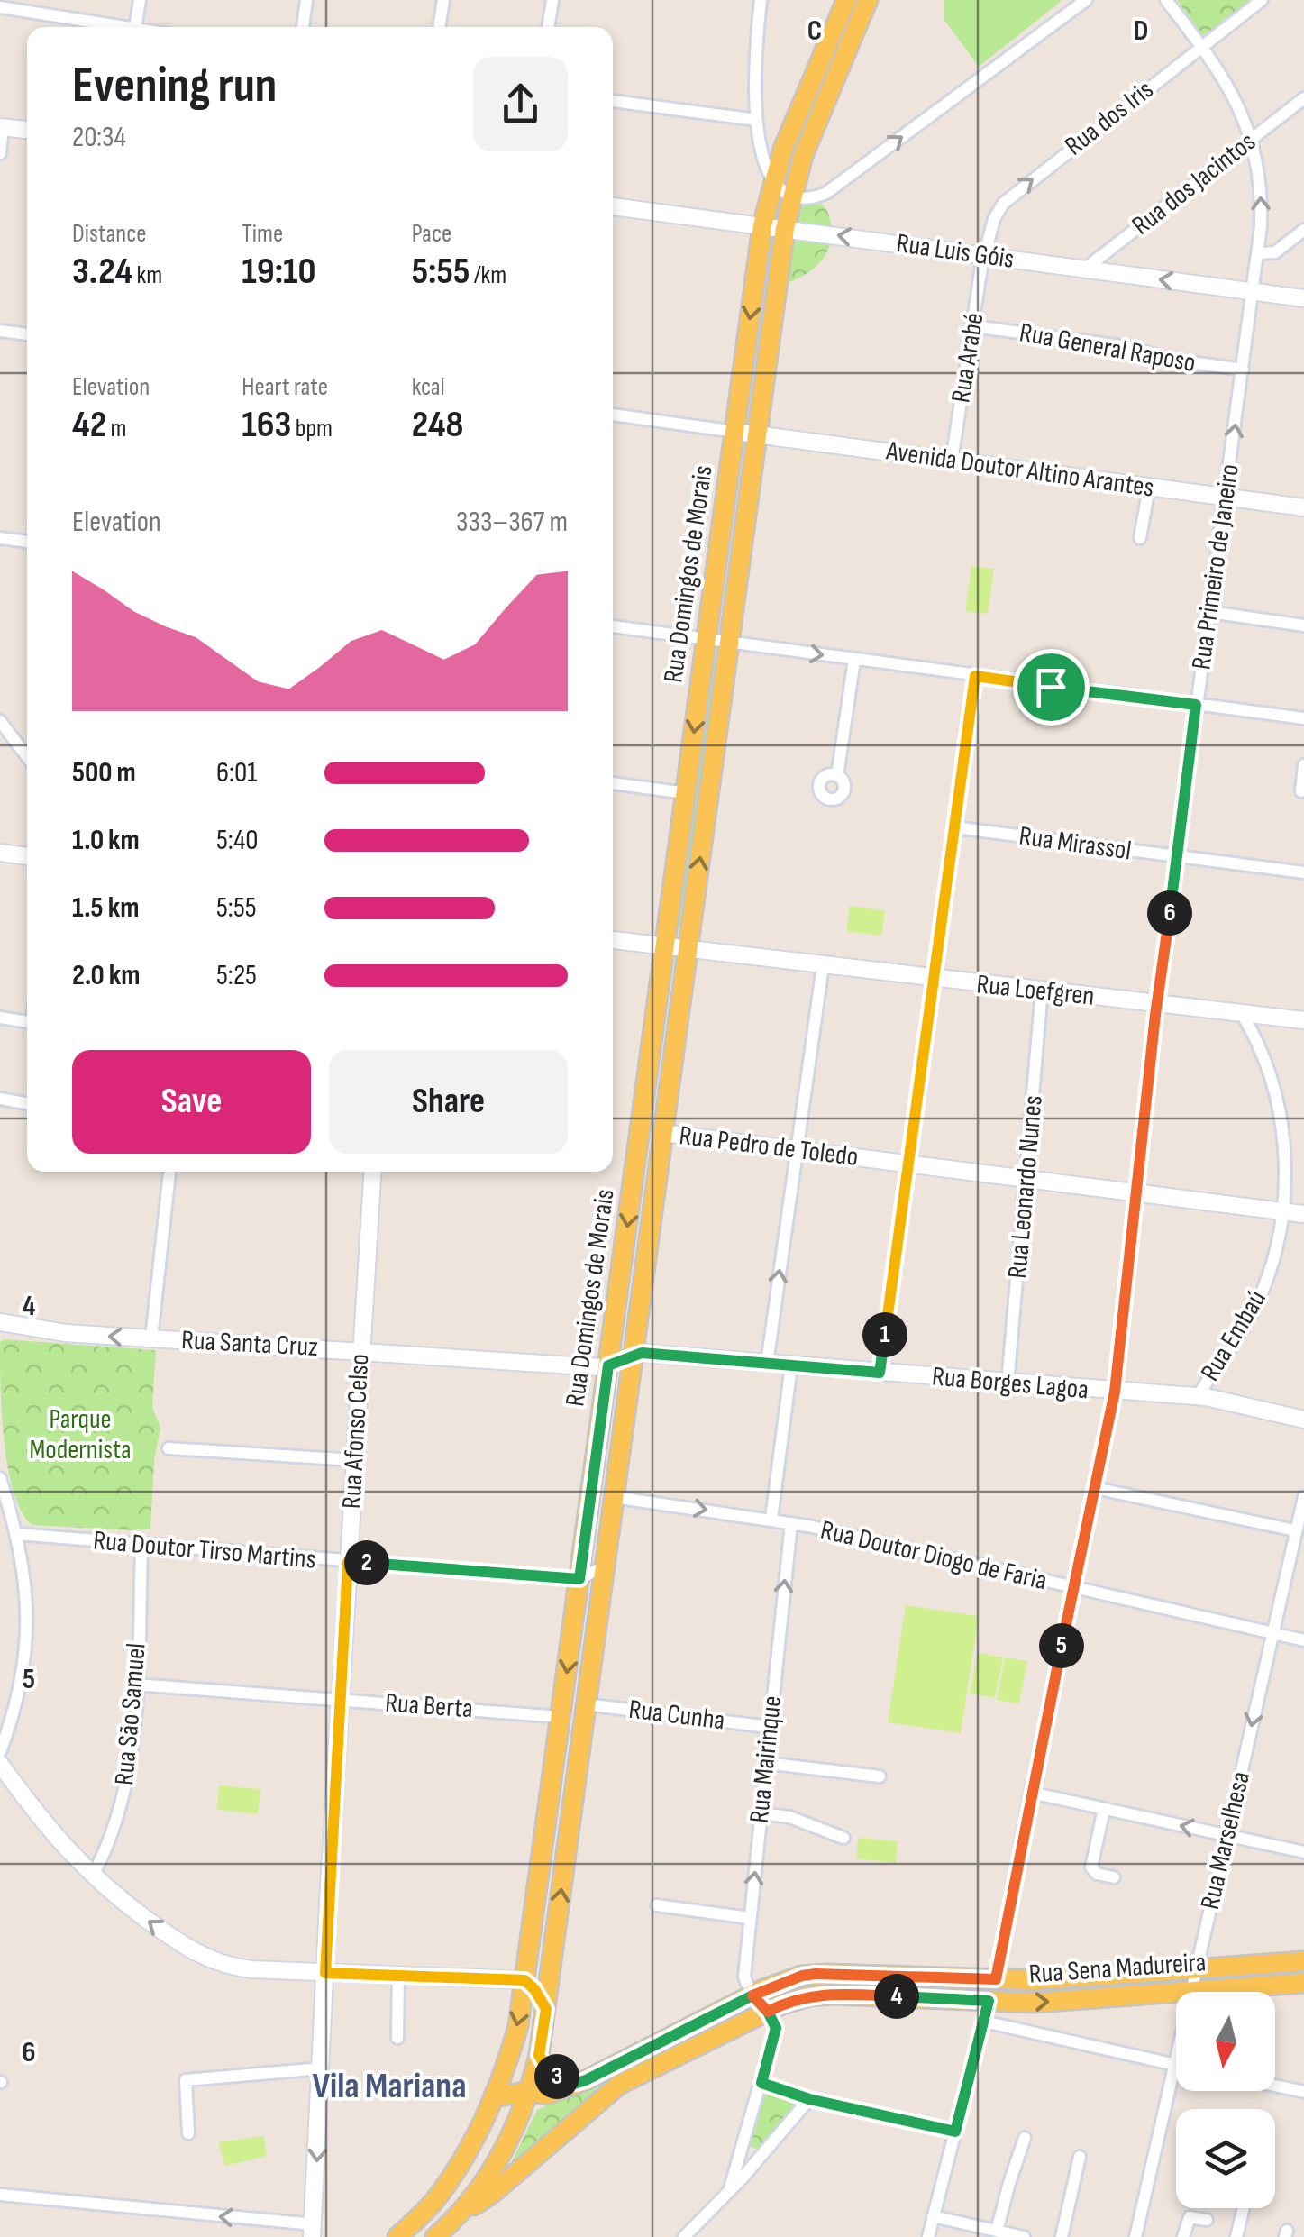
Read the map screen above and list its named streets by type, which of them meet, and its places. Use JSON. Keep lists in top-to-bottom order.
{
  "streets": {
    "main road": ["Rua Domingos de Morais", "Rua Sena Madureira"],
    "street": [
      "Rua dos Iris",
      "Rua dos Jacintos",
      "Rua Luis Góis",
      "Rua General Raposo",
      "Rua Arabé",
      "Avenida Doutor Altino Arantes",
      "Rua Primeiro de Janeiro",
      "Rua Mirassol",
      "Rua Loefgren",
      "Rua Pedro de Toledo",
      "Rua Leonardo Nunes",
      "Rua Embaú",
      "Rua Santa Cruz",
      "Rua Borges Lagoa",
      "Rua Afonso Celso",
      "Rua Doutor Tirso Martins",
      "Rua Doutor Diogo de Faria",
      "Rua Berta",
      "Rua São Samuel",
      "Rua Cunha",
      "Rua Mairinque",
      "Rua Marselhesa"
    ]
  },
  "crossings": [
    ["Rua dos Iris", "Rua Luis Góis"],
    ["Rua dos Iris", "Rua Arabé"],
    ["Rua dos Iris", "Rua Primeiro de Janeiro"],
    ["Rua dos Jacintos", "Rua Luis Góis"],
    ["Rua dos Jacintos", "Rua Primeiro de Janeiro"],
    ["Rua Luis Góis", "Rua Arabé"],
    ["Rua Luis Góis", "Rua Primeiro de Janeiro"],
    ["Rua Luis Góis", "Rua Domingos de Morais"],
    ["Rua General Raposo", "Rua Arabé"],
    ["Rua General Raposo", "Rua Primeiro de Janeiro"],
    ["Rua Arabé", "Avenida Doutor Altino Arantes"],
    ["Avenida Doutor Altino Arantes", "Rua Primeiro de Janeiro"],
    ["Avenida Doutor Altino Arantes", "Rua Domingos de Morais"],
    ["Rua Primeiro de Janeiro", "Rua Mirassol"],
    ["Rua Primeiro de Janeiro", "Rua Loefgren"],
    ["Rua Primeiro de Janeiro", "Rua Pedro de Toledo"],
    ["Rua Primeiro de Janeiro", "Rua Borges Lagoa"],
    ["Rua Primeiro de Janeiro", "Rua Doutor Diogo de Faria"],
    ["Rua Primeiro de Janeiro", "Rua Sena Madureira"],
    ["Rua Domingos de Morais", "Rua Loefgren"],
    ["Rua Domingos de Morais", "Rua Pedro de Toledo"],
    ["Rua Domingos de Morais", "Rua Santa Cruz"],
    ["Rua Domingos de Morais", "Rua Borges Lagoa"],
    ["Rua Domingos de Morais", "Rua Doutor Tirso Martins"],
    ["Rua Domingos de Morais", "Rua Doutor Diogo de Faria"],
    ["Rua Domingos de Morais", "Rua Berta"],
    ["Rua Domingos de Morais", "Rua Cunha"],
    ["Rua Domingos de Morais", "Rua Sena Madureira"],
    ["Rua Loefgren", "Rua Leonardo Nunes"],
    ["Rua Loefgren", "Rua Embaú"],
    ["Rua Pedro de Toledo", "Rua Leonardo Nunes"],
    ["Rua Pedro de Toledo", "Rua Embaú"],
    ["Rua Leonardo Nunes", "Rua Borges Lagoa"],
    ["Rua Embaú", "Rua Borges Lagoa"],
    ["Rua Santa Cruz", "Rua Borges Lagoa"],
    ["Rua Santa Cruz", "Rua Afonso Celso"],
    ["Rua Afonso Celso", "Rua Doutor Tirso Martins"],
    ["Rua Afonso Celso", "Rua Berta"],
    ["Rua Doutor Tirso Martins", "Rua São Samuel"],
    ["Rua Doutor Diogo de Faria", "Rua Mairinque"],
    ["Rua Doutor Diogo de Faria", "Rua Marselhesa"],
    ["Rua Berta", "Rua São Samuel"],
    ["Rua Cunha", "Rua Mairinque"],
    ["Rua Mairinque", "Rua Sena Madureira"],
    ["Rua Marselhesa", "Rua Sena Madureira"]
  ],
  "one_way": ["Rua dos Iris", "Rua Luis Góis", "Rua Mairinque"],
  "districts": ["Vila Mariana"],
  "parks": ["Parque Modernista"],
  "north": "bottom",
  "page": {
    "heading": ["Evening run", "20:34"],
    "stats": [
      ["Distance", "3.24 km"],
      ["Time", "19:10"],
      ["Pace", "5:55 /km"],
      ["Elevation", "42 m"],
      ["Heart rate", "163 bpm"],
      ["kcal", "248"]
    ],
    "chart": ["Elevation", "333–367 m"],
    "list": [
      {
        "name": "500 m",
        "note": "6:01"
      },
      {
        "name": "1.0 km",
        "note": "5:40"
      },
      {
        "name": "1.5 km",
        "note": "5:55"
      },
      {
        "name": "2.0 km",
        "note": "5:25"
      }
    ],
    "pins": [
      "6",
      "1",
      "2",
      "5",
      "4",
      "3"
    ],
    "buttons": ["Save", "Share"]
  },
  "grid": {
    "columns": ["C", "D"],
    "rows": ["4", "5", "6"]
  }
}
